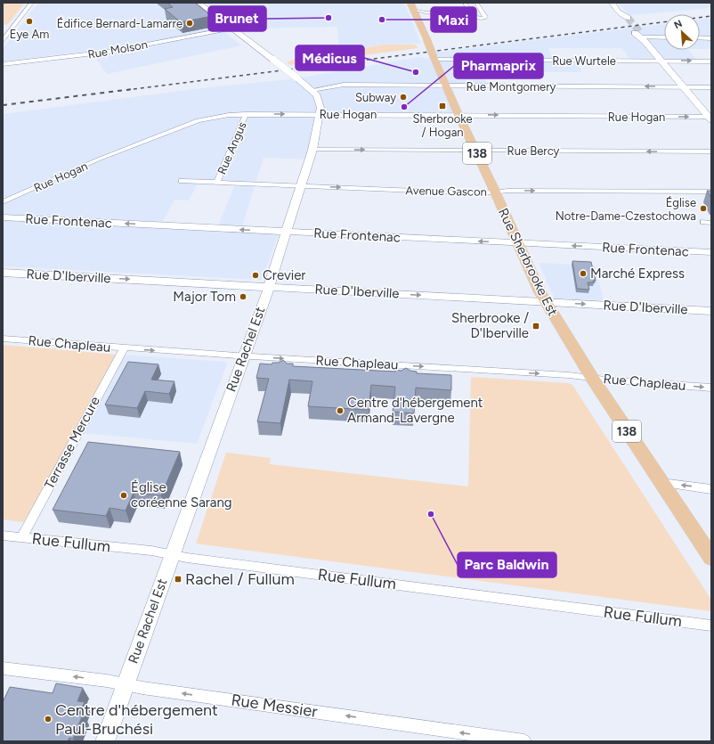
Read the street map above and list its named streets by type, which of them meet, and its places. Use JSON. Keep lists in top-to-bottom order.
{
  "streets": {
    "main road": [
      "138",
      "Rue Frontenac",
      "Rue Sherbrooke Est",
      "Rue D'Iberville",
      "Rue Rachel Est"
    ],
    "street": [
      "Rue Molson",
      "Rue Wurtele",
      "Rue Montgomery",
      "Rue Hogan",
      "Rue Angus",
      "Rue Bercy",
      "Avenue Gascon",
      "Rue Chapleau",
      "Terrasse Mercure",
      "Rue Fullum",
      "Rue Messier"
    ]
  },
  "crossings": [
    ["Rue Molson", "Rue Rachel Est"],
    ["Rue Wurtele", "Rue Sherbrooke Est"],
    ["Rue Montgomery", "Rue Sherbrooke Est"],
    ["Rue Montgomery", "Rue Rachel Est"],
    ["Rue Hogan", "Rue Angus"],
    ["Rue Hogan", "Rue Sherbrooke Est"],
    ["Rue Hogan", "Rue Rachel Est"],
    ["Rue Angus", "Avenue Gascon"],
    ["Rue Bercy", "Rue Sherbrooke Est"],
    ["Rue Bercy", "Rue Rachel Est"],
    ["Avenue Gascon", "Rue Sherbrooke Est"],
    ["Avenue Gascon", "Rue Rachel Est"],
    ["Rue Frontenac", "Rue Sherbrooke Est"],
    ["Rue Frontenac", "Rue Rachel Est"],
    ["Rue Sherbrooke Est", "Rue D'Iberville"],
    ["Rue Sherbrooke Est", "Rue Chapleau"],
    ["Rue D'Iberville", "Rue Rachel Est"],
    ["Rue Chapleau", "Rue Rachel Est"],
    ["Rue Chapleau", "Terrasse Mercure"],
    ["Rue Rachel Est", "Rue Fullum"],
    ["Rue Rachel Est", "Rue Messier"],
    ["Terrasse Mercure", "Rue Fullum"]
  ],
  "one_way": [
    "Rue Montgomery",
    "Rue Hogan",
    "Avenue Gascon",
    "Rue Frontenac",
    "Rue D'Iberville",
    "Rue Chapleau",
    "Rue Messier"
  ],
  "places": {
    "other": [
      "Brunet",
      "Maxi",
      "Eye Am",
      "Édifice Bernard-Lamarre",
      "Médicus",
      "Subway",
      "Pharmaprix",
      "Église Notre-Dame-Czestochowa",
      "Marché Express",
      "Crevier",
      "Major Tom",
      "Centre d'hébergement Armand-Lavergne",
      "Église coréenne Sarang",
      "Parc Baldwin",
      "Centre d'hébergement Paul-Bruchési"
    ],
    "transit": ["Sherbrooke / Hogan", "Sherbrooke / D'Iberville", "Rachel / Fullum"]
  },
  "north": "top left"
}
